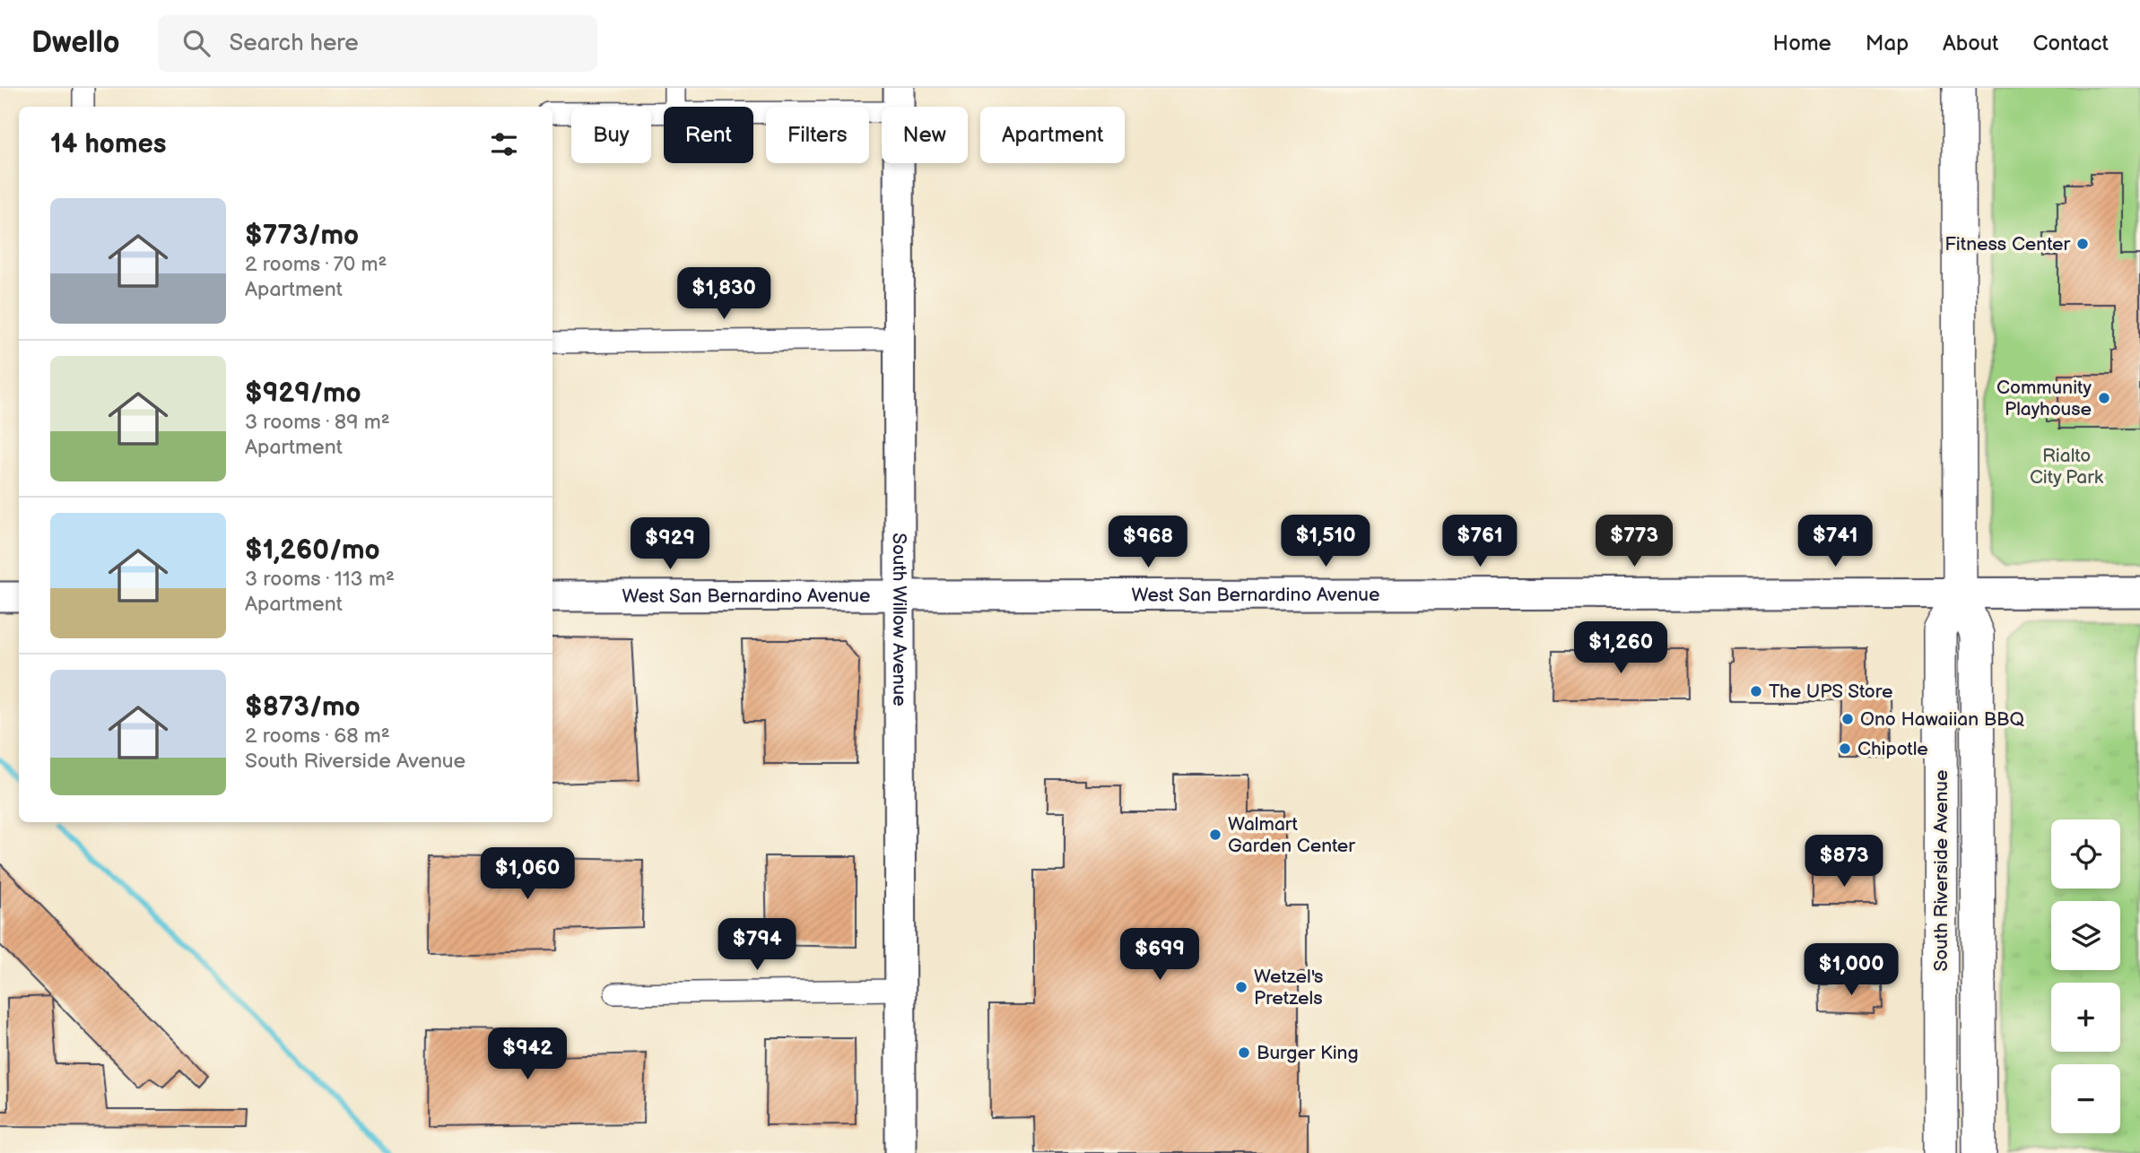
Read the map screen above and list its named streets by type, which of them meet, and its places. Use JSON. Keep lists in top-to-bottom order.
{
  "streets": {
    "main road": ["West San Bernardino Avenue", "South Willow Avenue", "South Riverside Avenue"]
  },
  "crossings": [
    ["West San Bernardino Avenue", "South Willow Avenue"],
    ["West San Bernardino Avenue", "South Riverside Avenue"]
  ],
  "parks": ["Rialto City Park"],
  "places": [
    "Fitness Center",
    "Community Playhouse",
    "The UPS Store",
    "Ono Hawaiian BBQ",
    "Chipotle",
    "Walmart Garden Center",
    "Wetzel's Pretzels",
    "Burger King"
  ],
  "page": {
    "header": "Dwello",
    "search": "Search here",
    "nav": [
      "Home",
      "Map",
      "About",
      "Contact"
    ],
    "chip": [
      "Buy",
      "Rent",
      "Filters",
      "New",
      "Apartment"
    ],
    "heading": "14 homes",
    "list": [
      {
        "name": "$773/mo",
        "note": "2 rooms · 70 m² · Apartment"
      },
      {
        "name": "$929/mo",
        "note": "3 rooms · 89 m² · Apartment"
      },
      {
        "name": "$1,260/mo",
        "note": "3 rooms · 113 m² · Apartment"
      },
      {
        "name": "$873/mo",
        "note": "2 rooms · 68 m² · South Riverside Avenue"
      }
    ],
    "price": [
      "$1,830",
      "$1,510",
      "$761",
      "$773",
      "$741",
      "$968",
      "$929",
      "$1,260",
      "$873",
      "$1,060",
      "$794",
      "$699",
      "$1,000",
      "$942"
    ],
    "map_buttons": ["+", "−"]
  }
}
